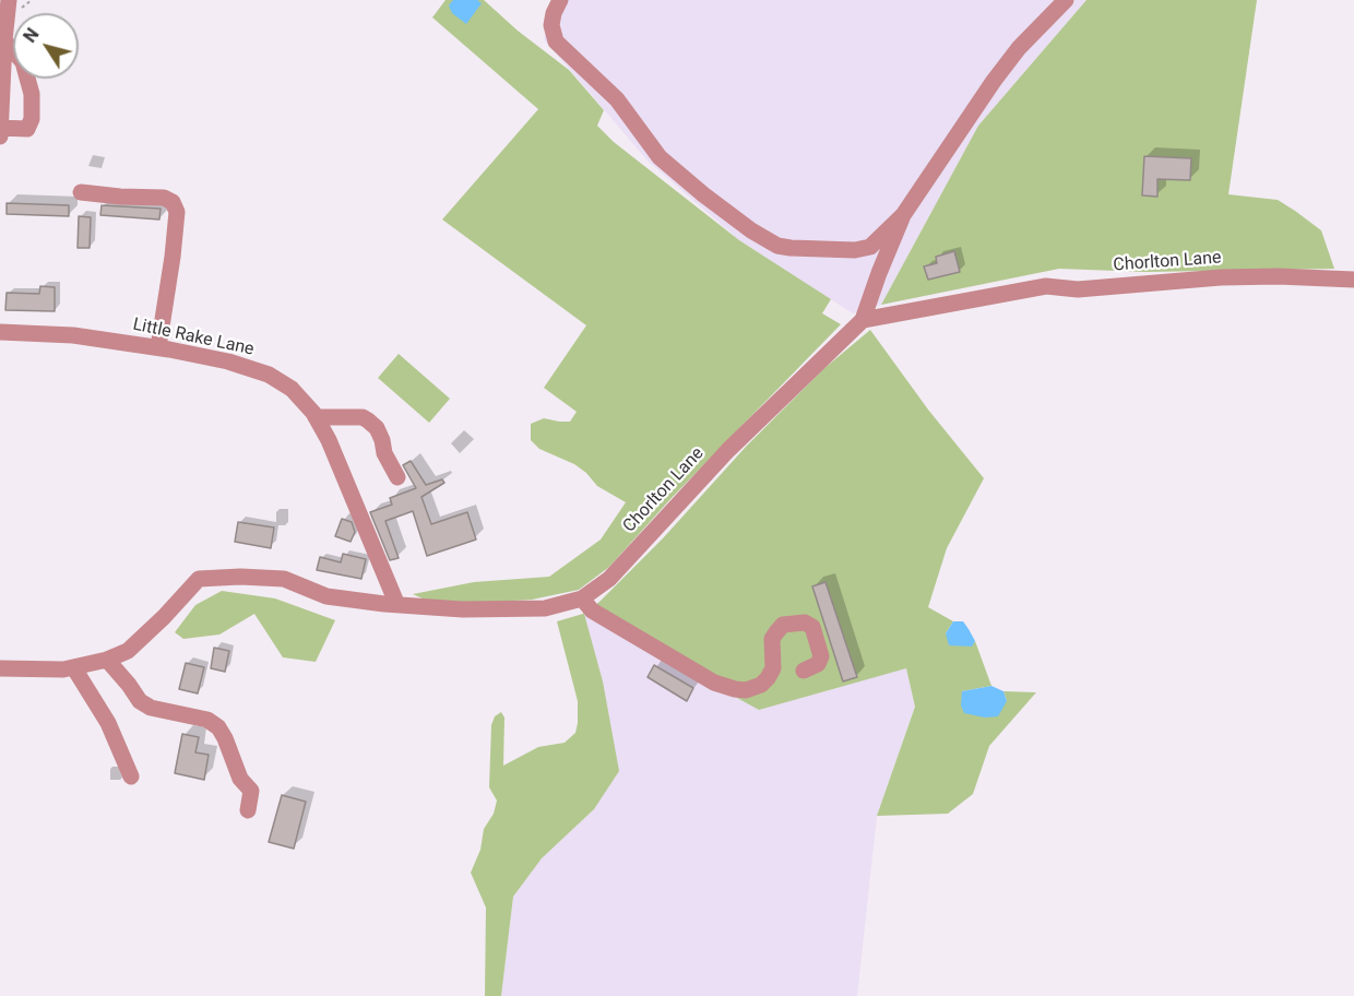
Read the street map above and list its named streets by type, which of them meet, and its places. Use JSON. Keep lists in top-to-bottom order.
{
  "streets": {
    "street": ["Chorlton Lane", "Little Rake Lane"]
  },
  "crossings": [
    ["Chorlton Lane", "Little Rake Lane"]
  ],
  "north": "top left"
}
